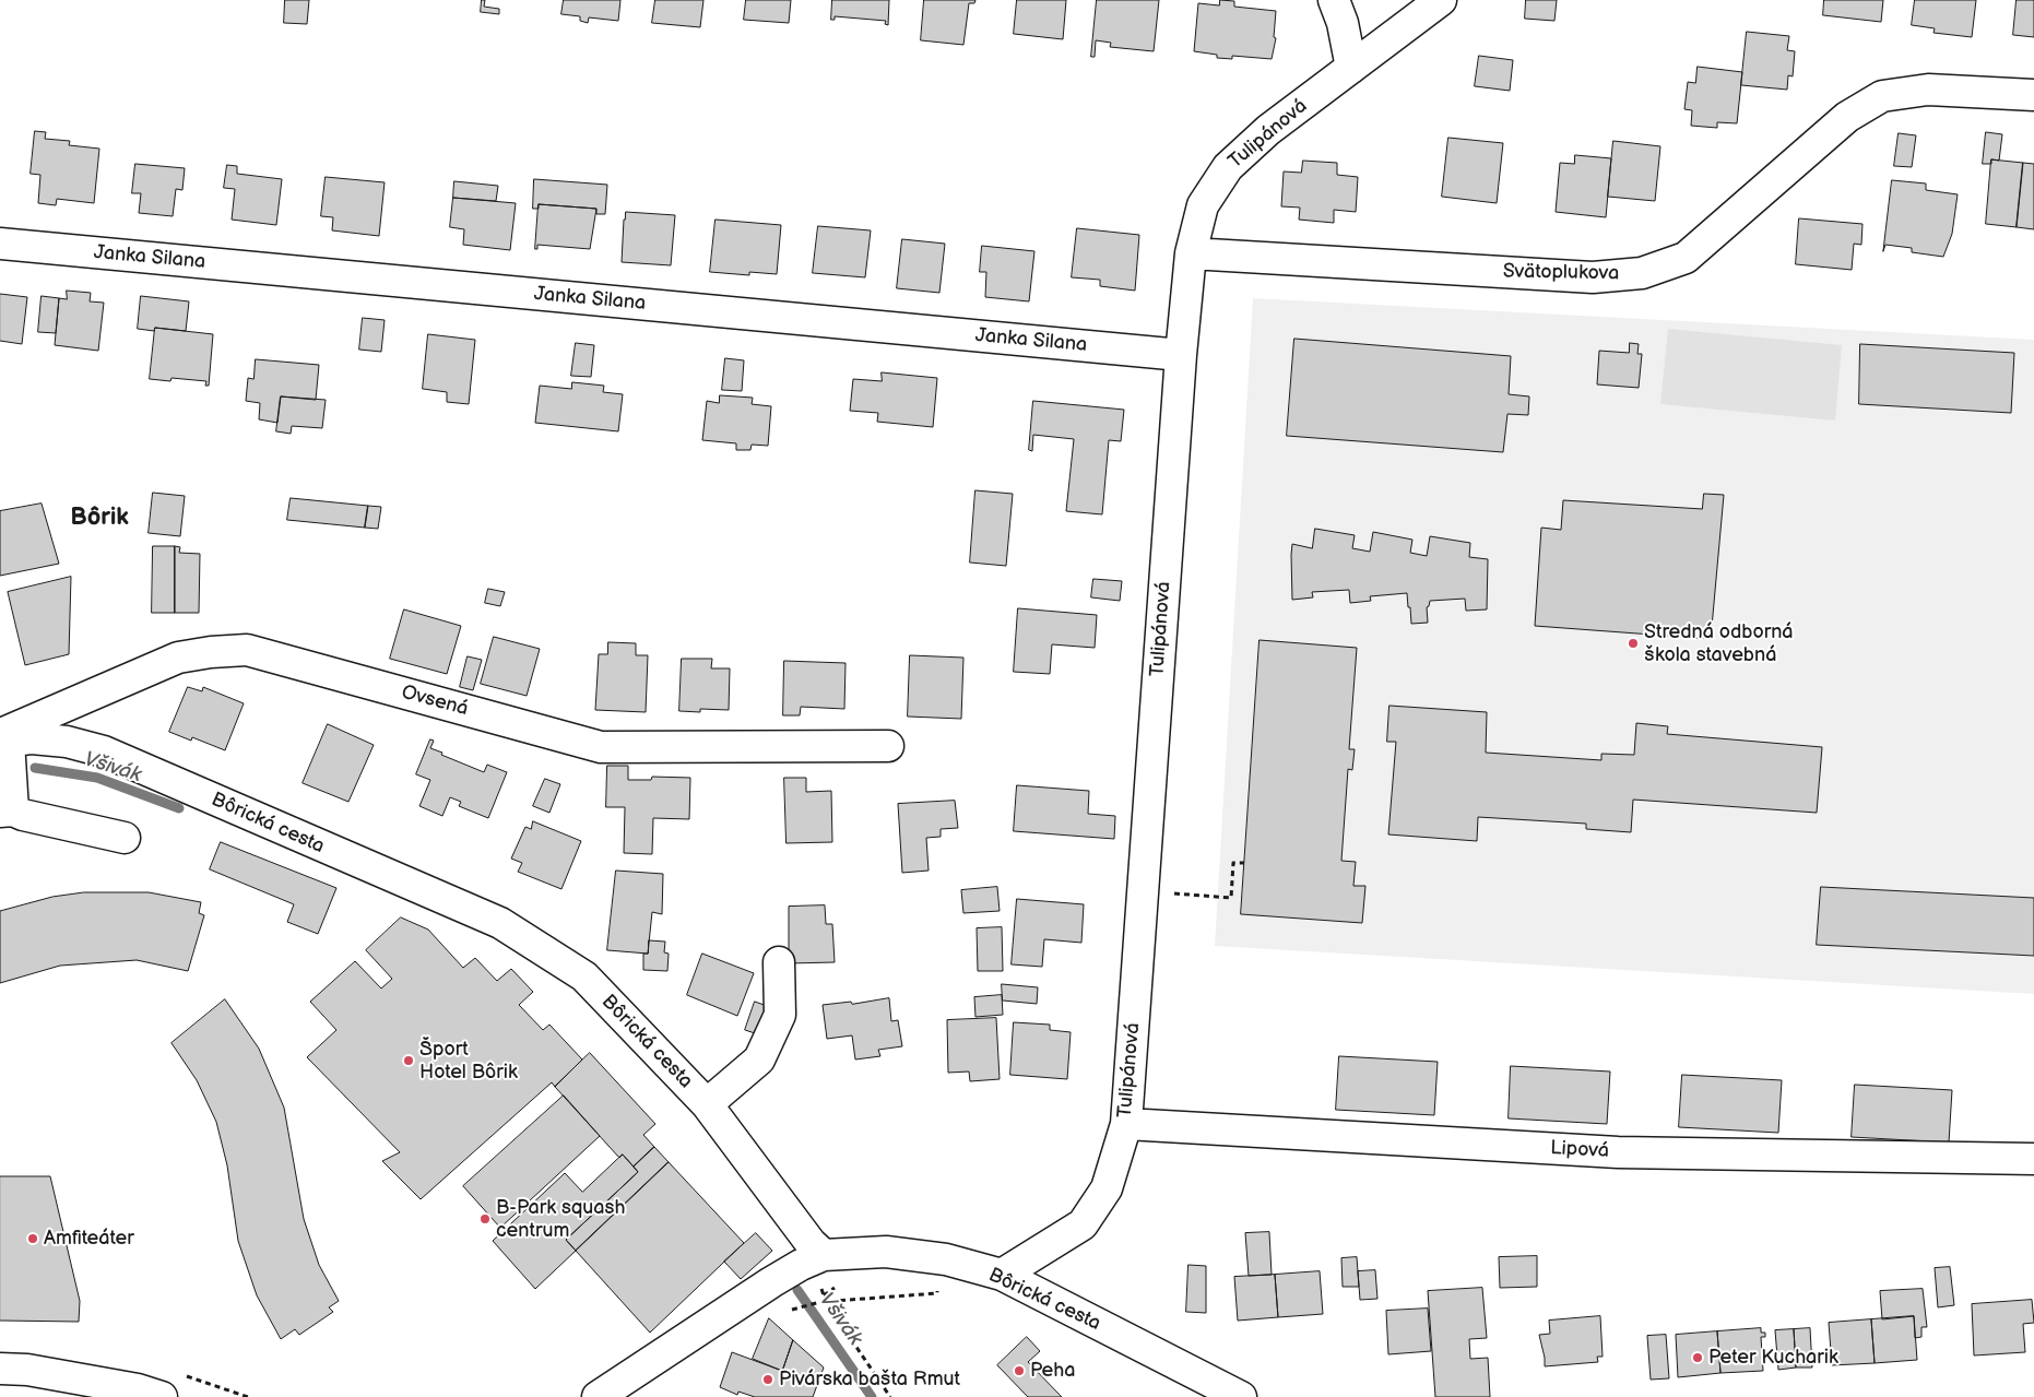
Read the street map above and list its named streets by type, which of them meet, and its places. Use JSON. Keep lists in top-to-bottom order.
{
  "streets": {
    "street": [
      "Tulipánová",
      "Janka Silana",
      "Svätoplukova",
      "Ovsená",
      "Bôrická cesta",
      "Lipová"
    ]
  },
  "crossings": [
    ["Tulipánová", "Janka Silana"],
    ["Tulipánová", "Svätoplukova"],
    ["Tulipánová", "Bôrická cesta"],
    ["Tulipánová", "Lipová"],
    ["Ovsená", "Bôrická cesta"]
  ],
  "districts": ["Bôrik"],
  "water": ["Všivák"],
  "places": [
    "Stredná odborná škola stavebná",
    "Šport Hotel Bôrik",
    "B-Park squash centrum",
    "Amfiteáter",
    "Peter Kucharik",
    "Peha",
    "Pivárska bašta Rmut"
  ]
}
